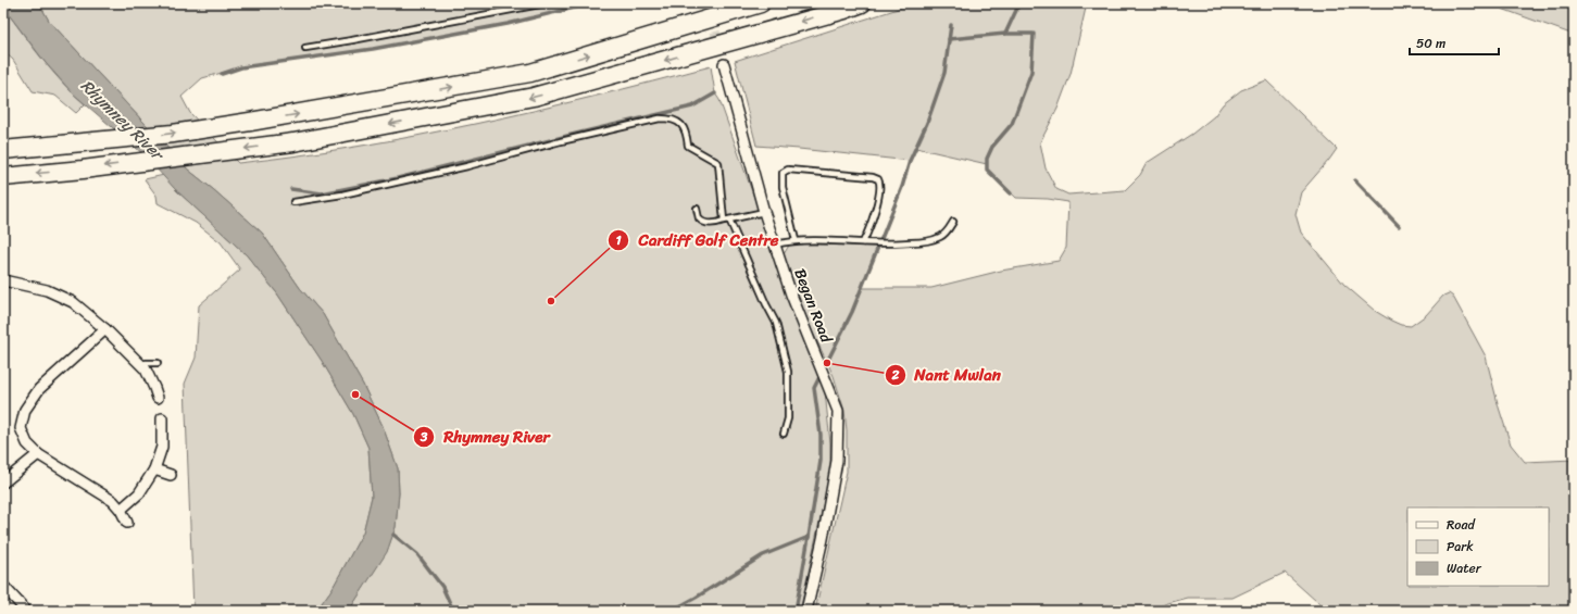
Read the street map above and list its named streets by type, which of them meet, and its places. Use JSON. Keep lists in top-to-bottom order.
{
  "streets": {
    "street": ["Began Road"]
  },
  "water": ["Rhymney River"],
  "places": ["Cardiff Golf Centre", "Nant Mwlan", "Rhymney River"],
  "legend": ["Road", "Park", "Water"],
  "scale_bar": "50 m"
}
